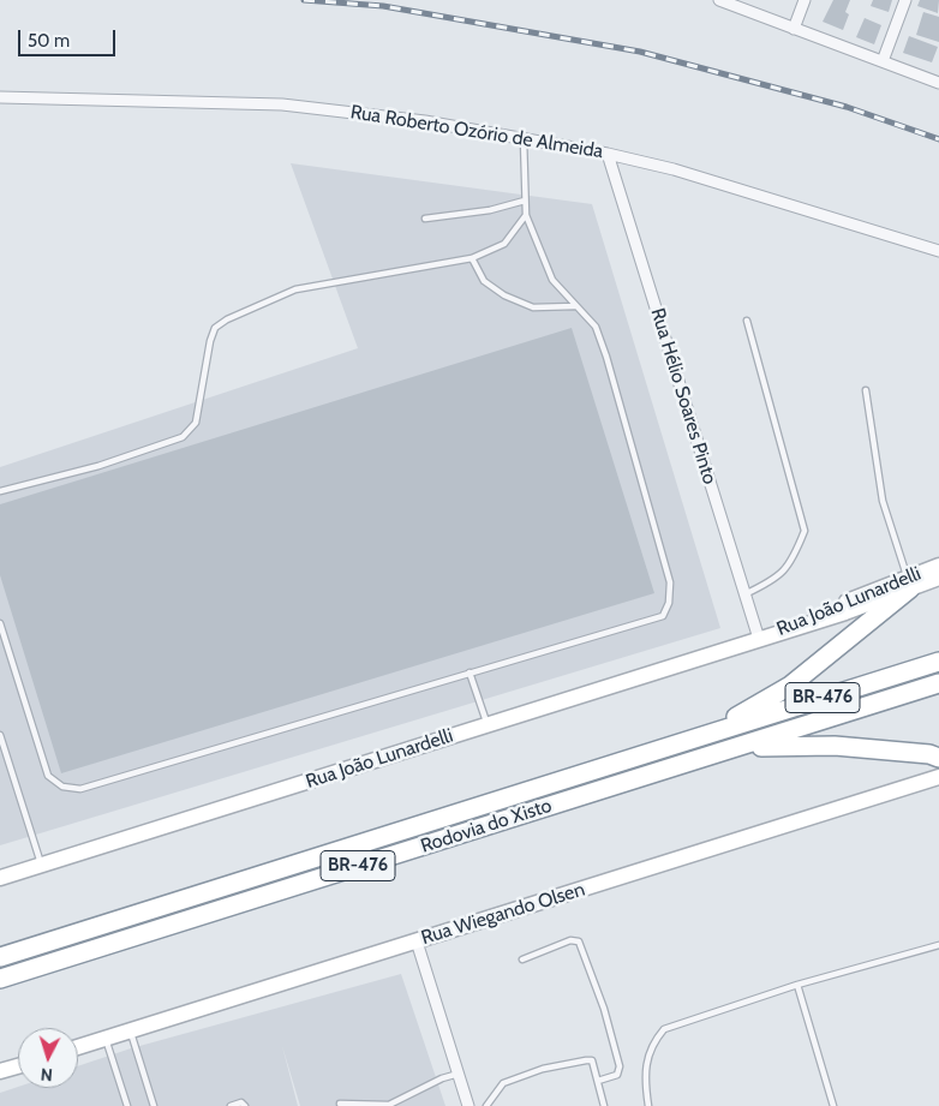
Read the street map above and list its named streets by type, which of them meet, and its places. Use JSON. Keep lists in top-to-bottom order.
{
  "streets": {
    "highway": ["BR-476", "Rodovia do Xisto"],
    "street": [
      "Rua Roberto Ozório de Almeida",
      "Rua Hélio Soares Pinto",
      "Rua João Lunardelli",
      "Rua Wiegando Olsen"
    ]
  },
  "crossings": [
    ["Rua Roberto Ozório de Almeida", "Rua Hélio Soares Pinto"],
    ["Rua Hélio Soares Pinto", "Rua João Lunardelli"]
  ],
  "scale_bar": "50 m",
  "north": "bottom"
}
